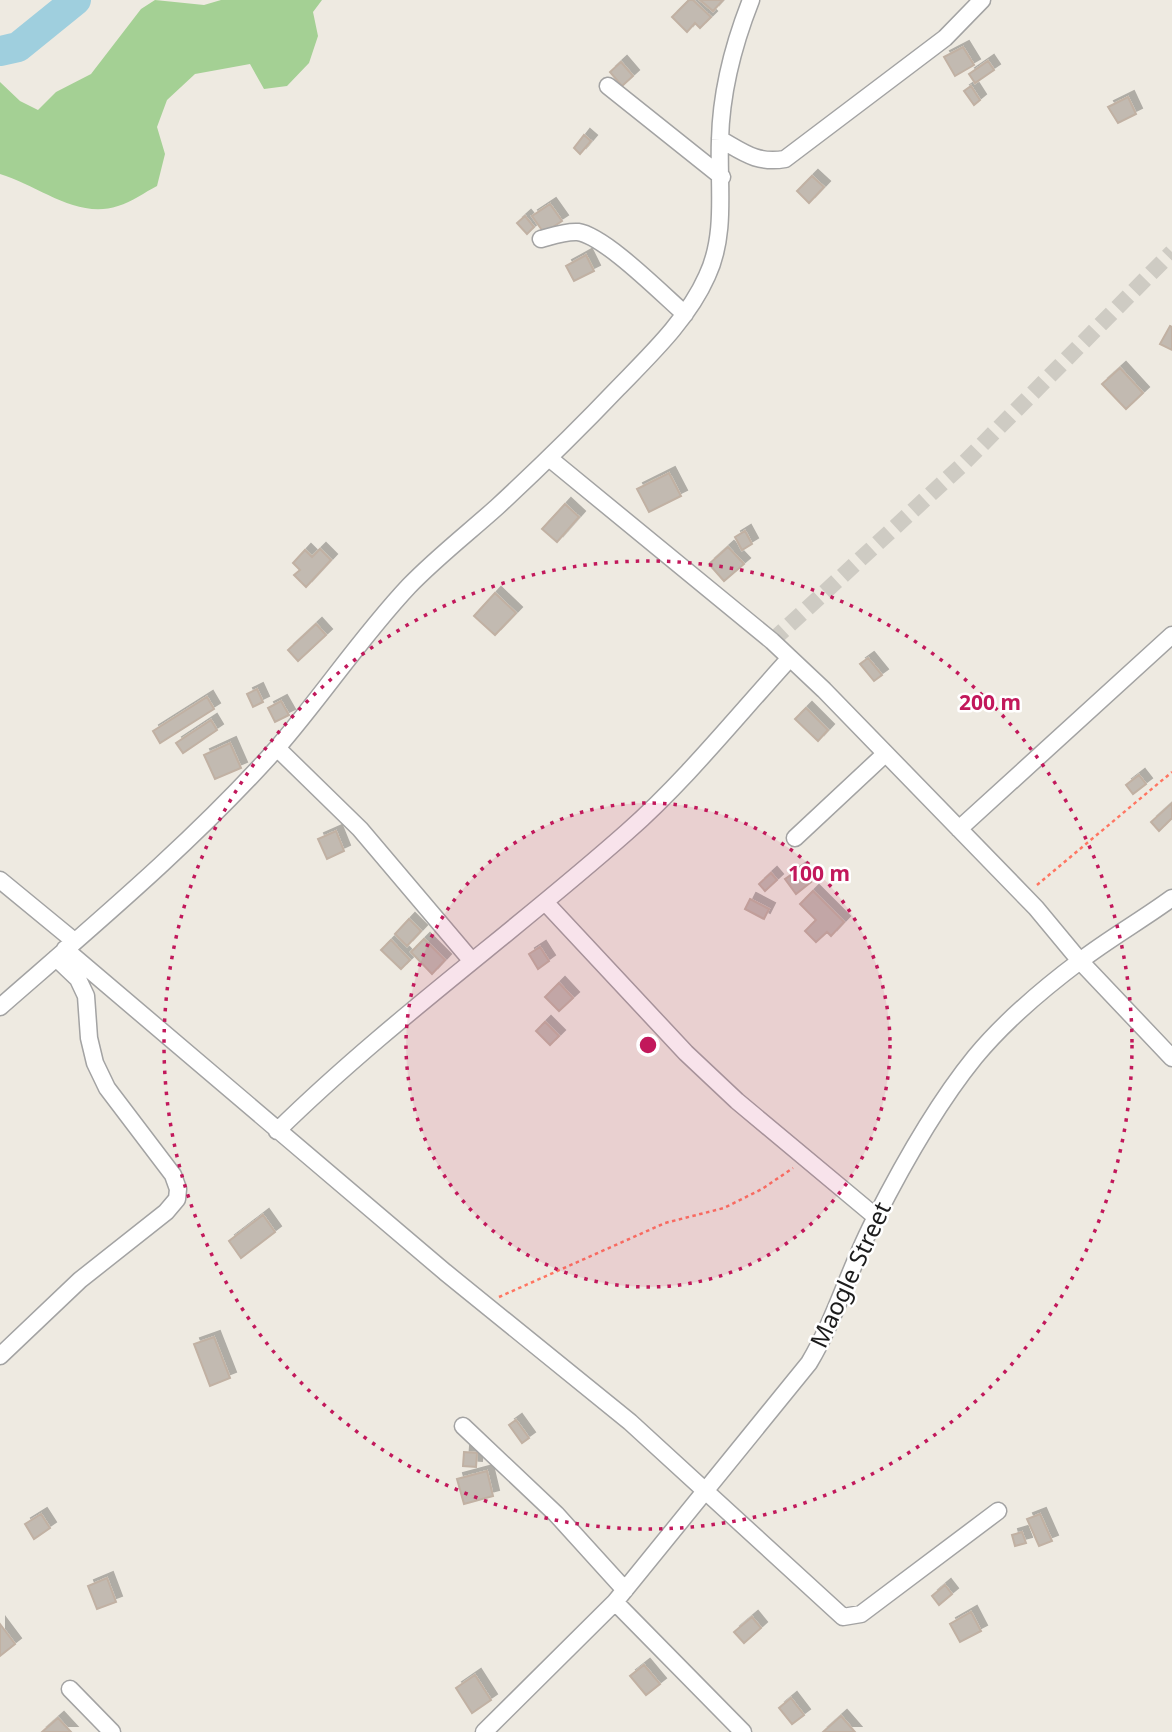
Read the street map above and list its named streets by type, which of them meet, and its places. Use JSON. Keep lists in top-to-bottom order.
{
  "streets": {
    "street": ["Maogle Street"]
  },
  "rings": ["200 m", "100 m"]
}
